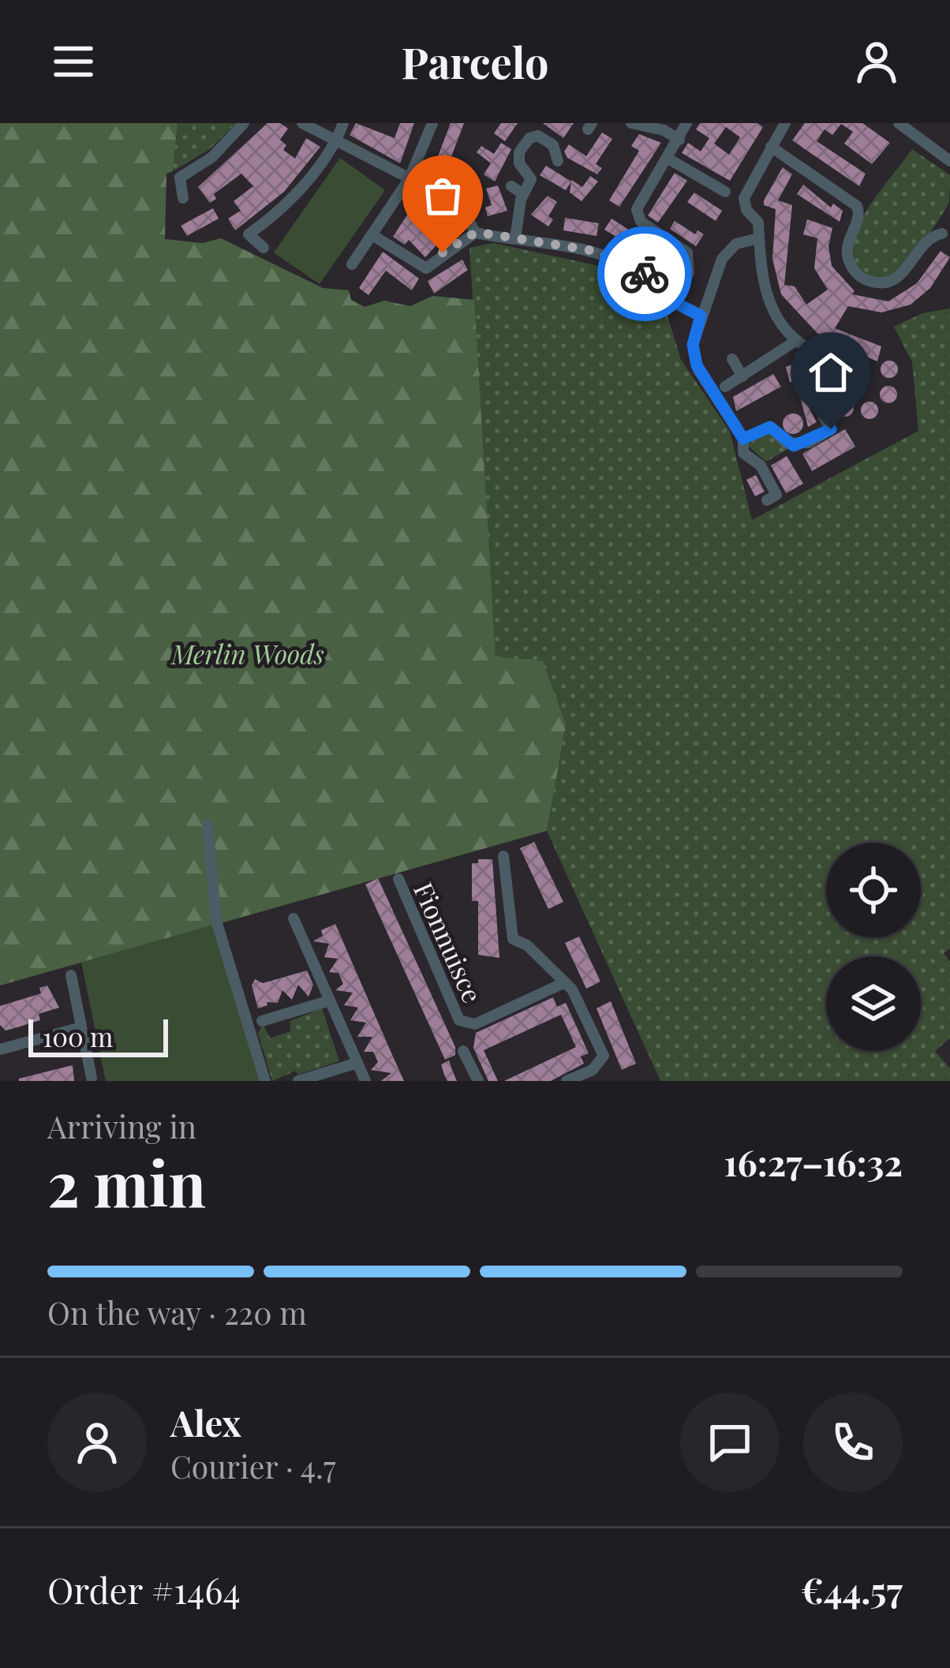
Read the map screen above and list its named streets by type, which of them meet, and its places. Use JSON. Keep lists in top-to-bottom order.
{
  "streets": {
    "street": ["Fionnuisce"]
  },
  "parks": ["Merlin Woods"],
  "scale_bar": "100 m",
  "page": {
    "header": "Parcelo",
    "scale": "100 m",
    "heading": ["2 min", "Arriving in", "16:27–16:32"],
    "panel": [
      "Alex",
      "Courier · 4.7",
      "Order #1464",
      "€44.57"
    ],
    "bar": "On the way · 220 m"
  }
}
